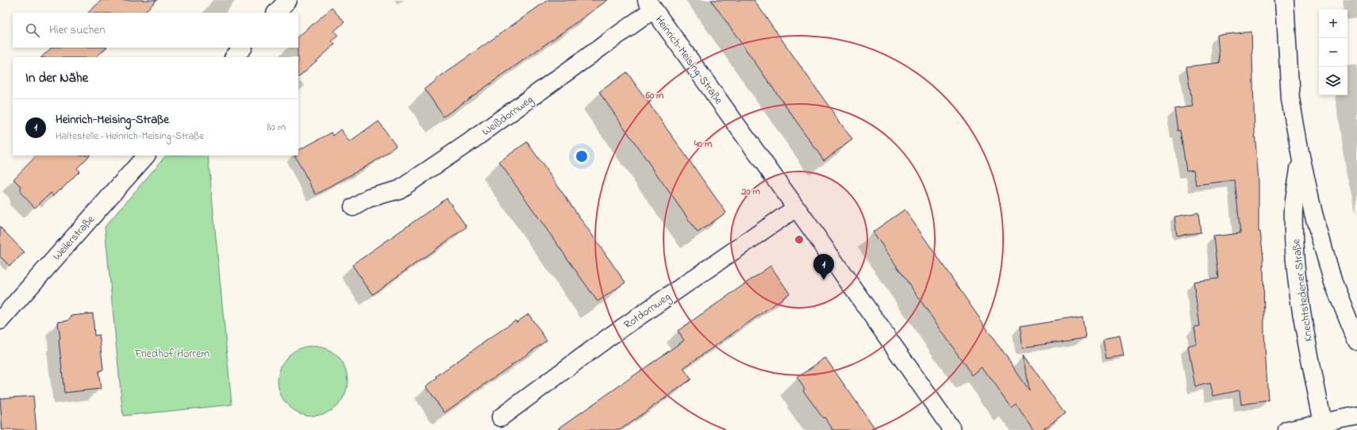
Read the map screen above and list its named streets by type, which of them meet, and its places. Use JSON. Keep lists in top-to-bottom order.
{
  "streets": {
    "street": [
      "Heinrich-Meising-Straße",
      "Weißdornweg",
      "Weilerstraße",
      "Knechtstedener Straße",
      "Rotdornweg"
    ]
  },
  "crossings": [
    ["Heinrich-Meising-Straße", "Weißdornweg"],
    ["Heinrich-Meising-Straße", "Rotdornweg"]
  ],
  "parks": ["Friedhof Horrem"],
  "page": {
    "map_buttons": ["+", "−"],
    "search": "Hier suchen",
    "heading": "In der Nähe",
    "list": [
      {
        "mark": "1",
        "name": "Heinrich-Meising-Straße",
        "note": "Haltestelle · Heinrich-Meising-Straße",
        "value": "80 m"
      }
    ],
    "pins": "1"
  },
  "rings": ["60 m", "40 m", "20 m"]
}
